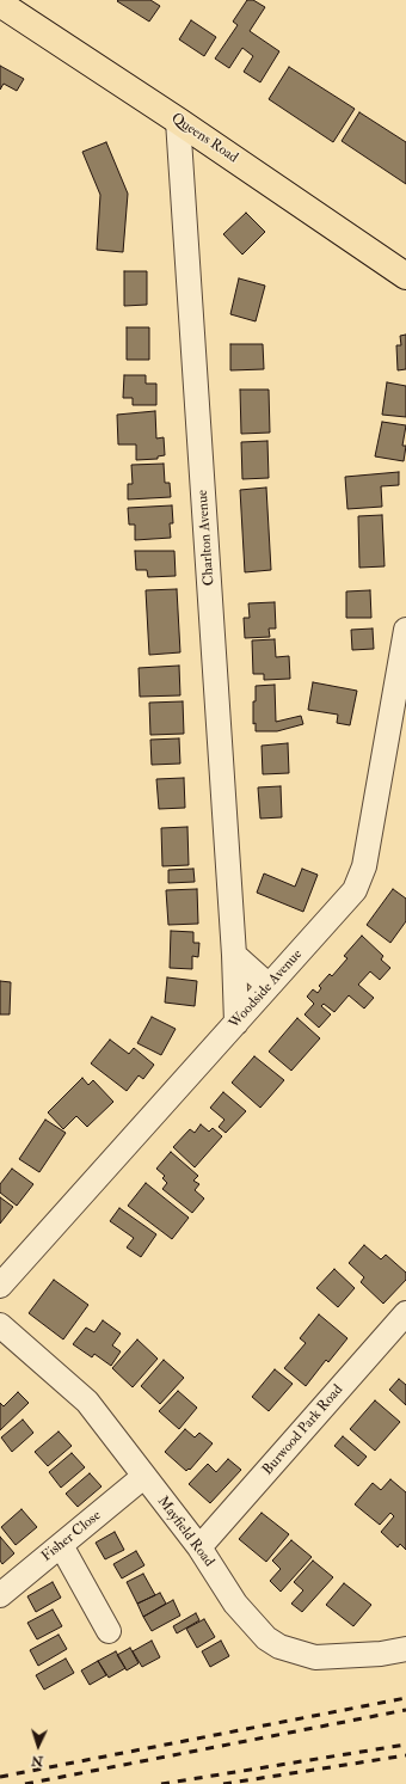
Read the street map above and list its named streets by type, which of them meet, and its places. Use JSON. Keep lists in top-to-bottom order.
{
  "streets": {
    "main road": ["Queens Road"],
    "street": [
      "Charlton Avenue",
      "Woodside Avenue",
      "Burwood Park Road",
      "Mayfield Road",
      "Fisher Close"
    ]
  },
  "crossings": [
    ["Queens Road", "Charlton Avenue"],
    ["Charlton Avenue", "Woodside Avenue"],
    ["Burwood Park Road", "Mayfield Road"],
    ["Mayfield Road", "Fisher Close"]
  ],
  "north": "bottom"
}
